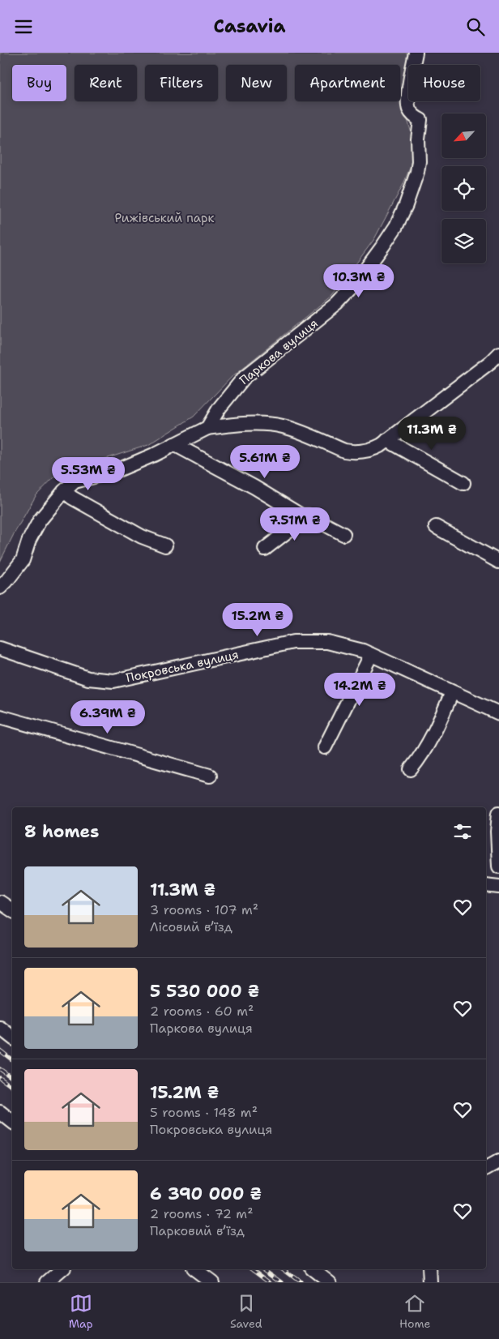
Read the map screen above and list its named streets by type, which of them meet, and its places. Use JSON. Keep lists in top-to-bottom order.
{
  "streets": {
    "street": ["Паркова вулиця", "Покровська вулиця"]
  },
  "parks": ["Рижівський парк"],
  "north": "bottom left",
  "page": {
    "header": "Casavia",
    "chip": [
      "Buy",
      "Rent",
      "Filters",
      "New",
      "Apartment",
      "House"
    ],
    "price": [
      "10.3M ₴",
      "11.3M ₴",
      "5.61M ₴",
      "5.53M ₴",
      "7.51M ₴",
      "15.2M ₴",
      "14.2M ₴",
      "6.39M ₴"
    ],
    "heading": "8 homes",
    "list": [
      {
        "name": "11.3M ₴",
        "note": "3 rooms · 107 m² · Лісовий в’їзд"
      },
      {
        "name": "5 530 000 ₴",
        "note": "2 rooms · 60 m² · Паркова вулиця"
      },
      {
        "name": "15.2M ₴",
        "note": "5 rooms · 148 m² · Покровська вулиця"
      },
      {
        "name": "6 390 000 ₴",
        "note": "2 rooms · 72 m² · Парковий в’їзд"
      }
    ],
    "tabs": ["Map", "Saved", "Home"]
  }
}
